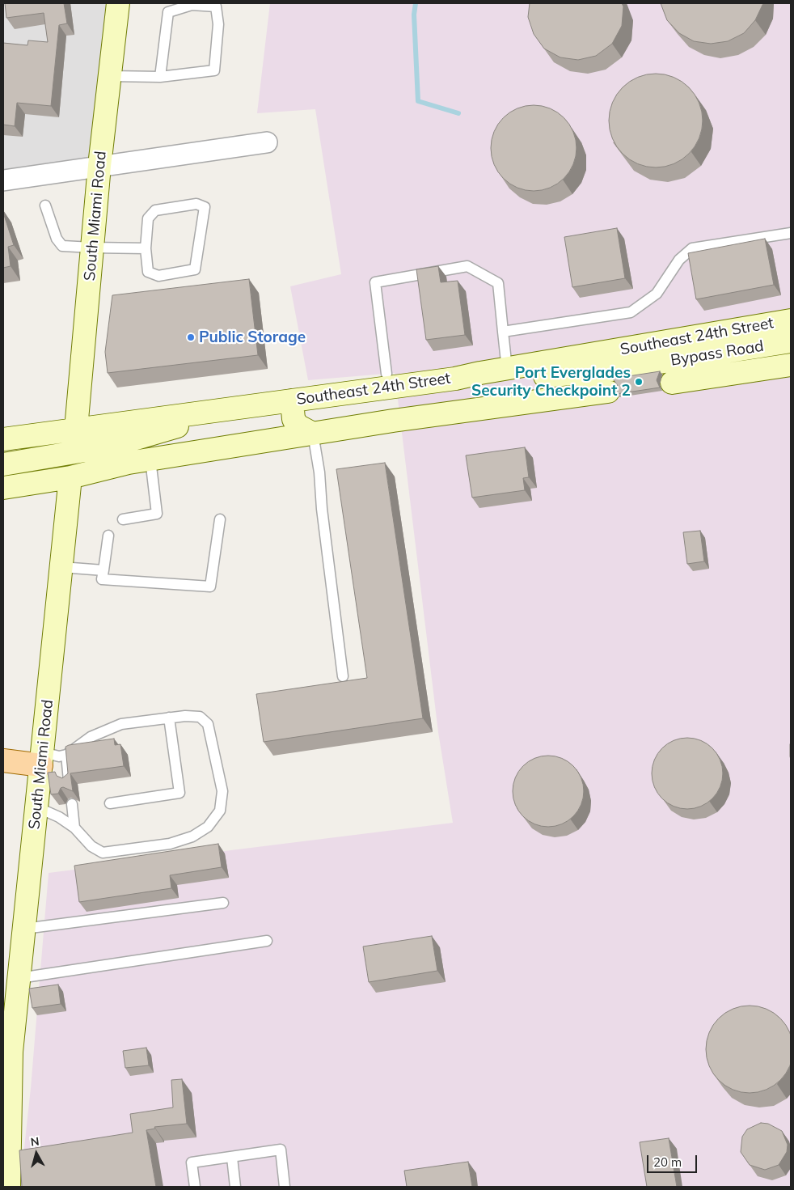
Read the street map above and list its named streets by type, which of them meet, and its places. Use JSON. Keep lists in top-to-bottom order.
{
  "streets": {
    "street": ["South Miami Road", "Southeast 24th Street", "Bypass Road"]
  },
  "crossings": [
    ["South Miami Road", "Southeast 24th Street"],
    ["Southeast 24th Street", "Bypass Road"]
  ],
  "places": ["Public Storage", "Port Everglades Security Checkpoint 2"],
  "scale_bar": "20 m",
  "north": "top"
}
